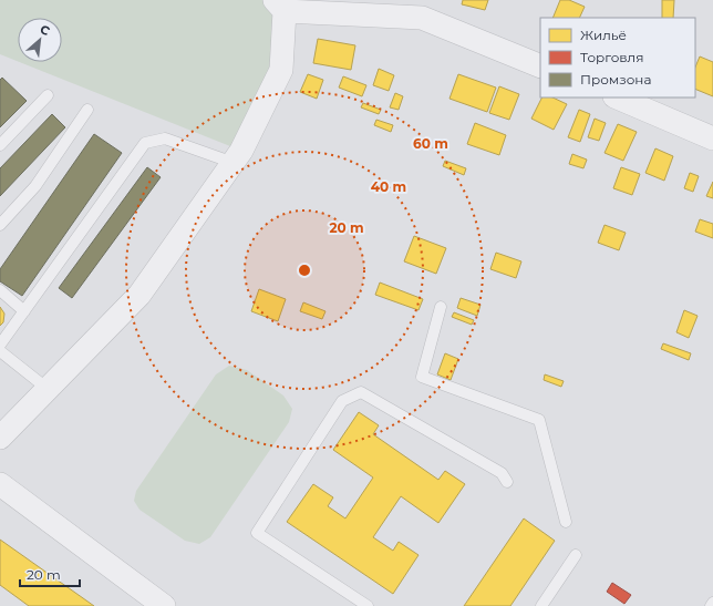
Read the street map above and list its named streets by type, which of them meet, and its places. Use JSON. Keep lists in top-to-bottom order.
{
  "legend": ["Жильё", "Торговля", "Промзона"],
  "scale_bar": "20 m",
  "north": "top right",
  "rings": ["60 m", "40 m", "20 m"]
}
